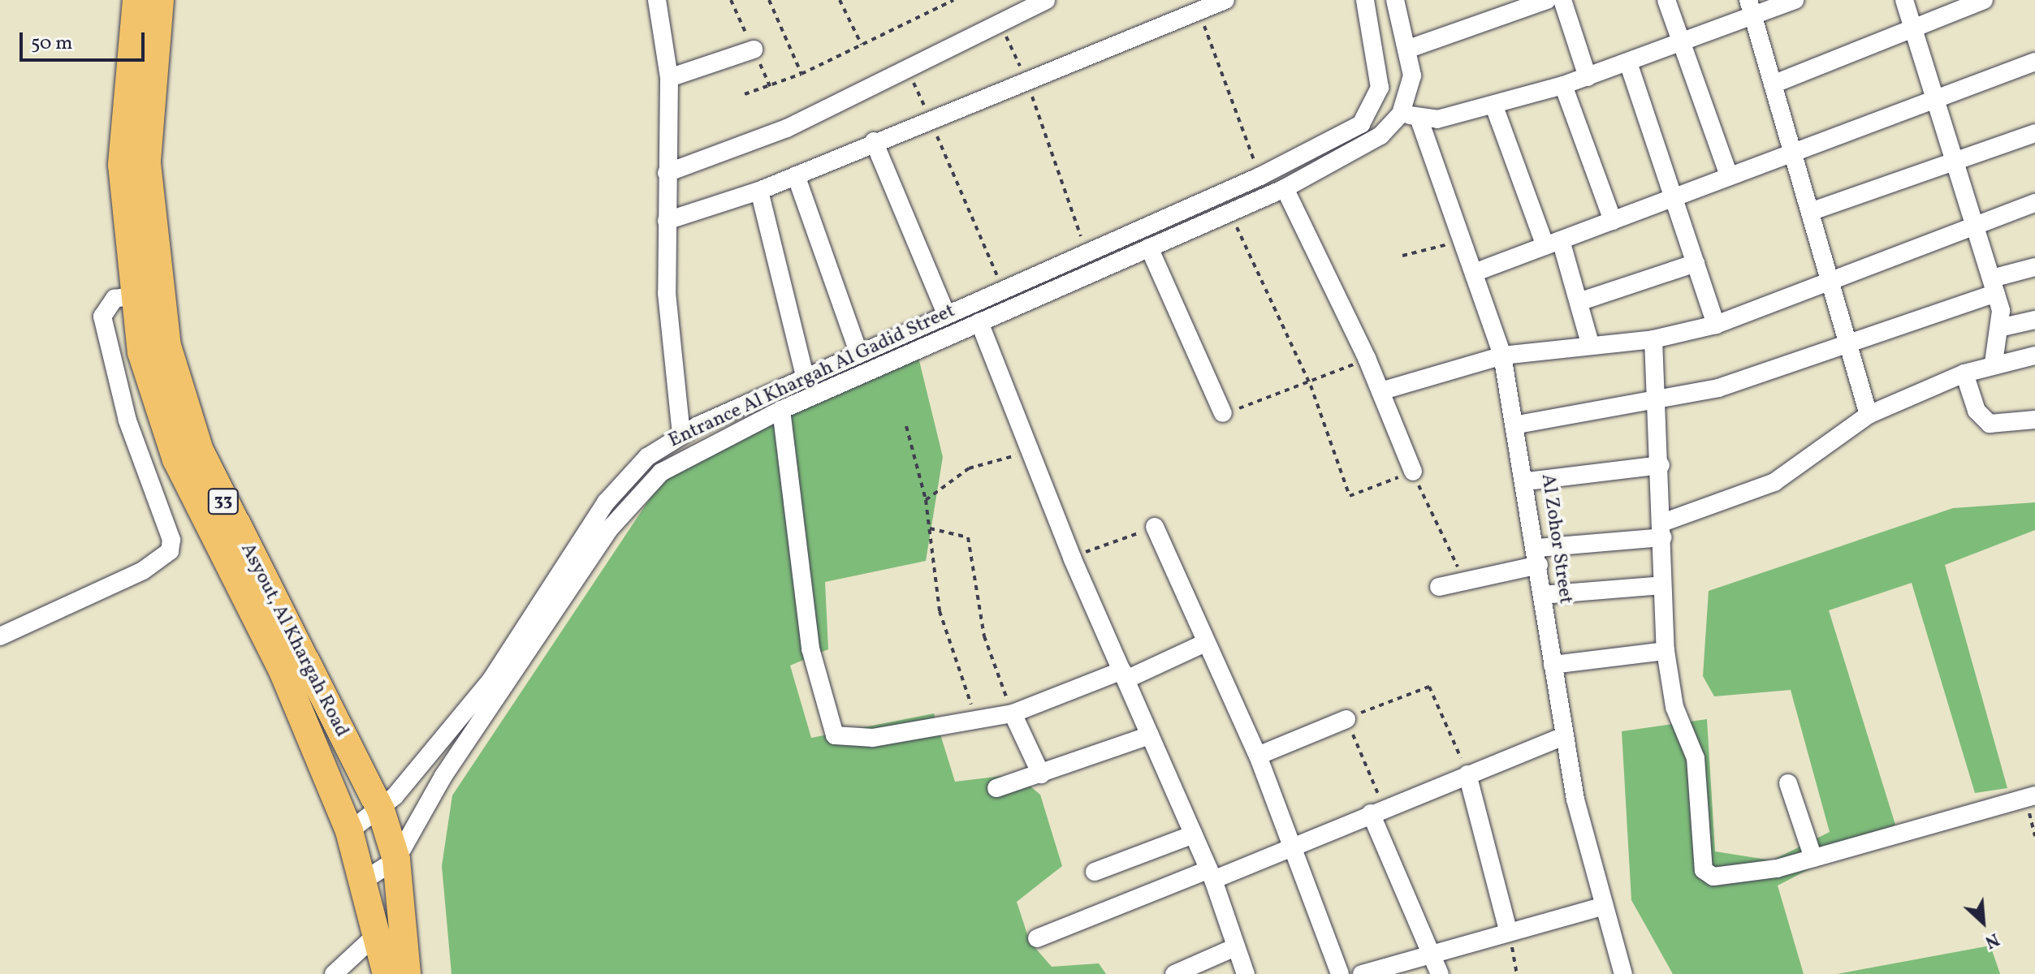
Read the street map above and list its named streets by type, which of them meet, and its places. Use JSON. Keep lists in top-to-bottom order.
{
  "streets": {
    "highway": ["33", "Asyout, Al Khargah Road"],
    "street": ["Entrance Al Khargah Al Gadid Street", "Al Zohor Street"]
  },
  "crossings": [
    ["Entrance Al Khargah Al Gadid Street", "Al Zohor Street"],
    ["Entrance Al Khargah Al Gadid Street", "Asyout, Al Khargah Road"]
  ],
  "scale_bar": "50 m",
  "north": "bottom right"
}
